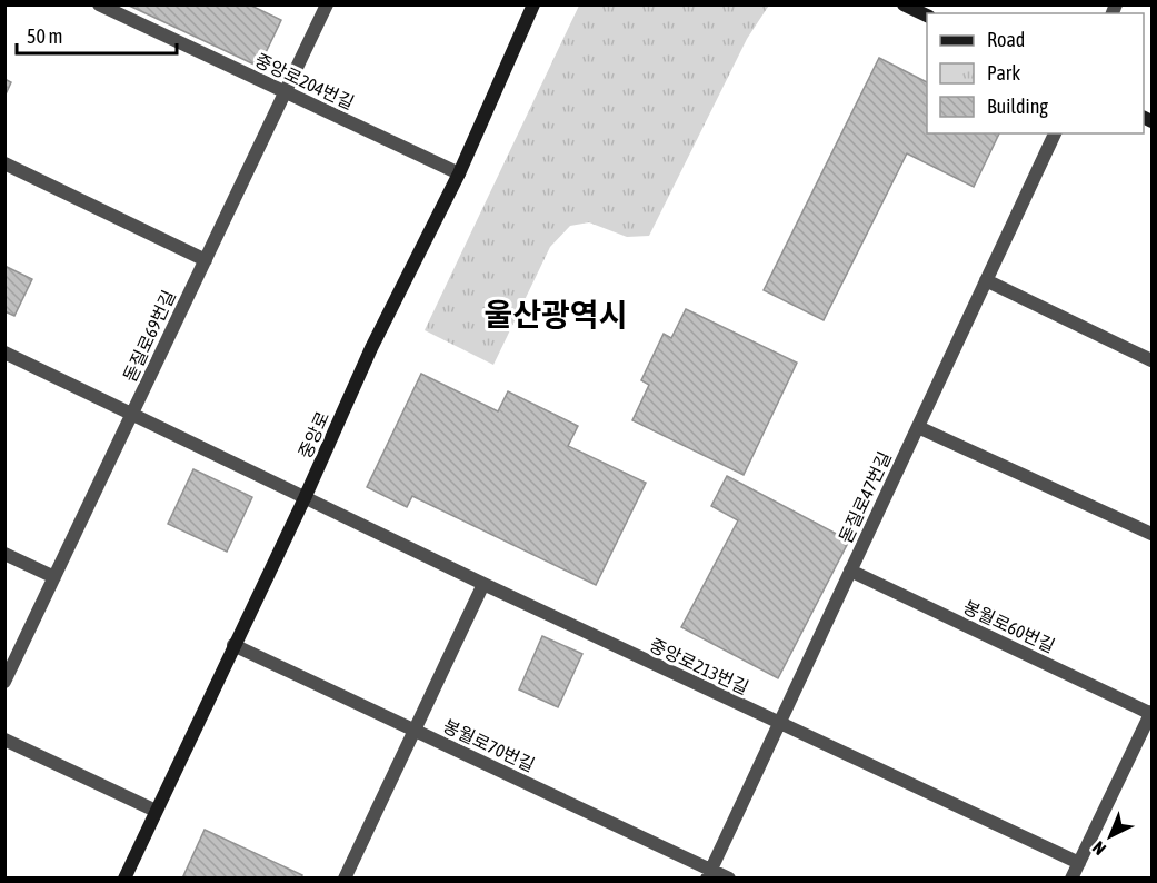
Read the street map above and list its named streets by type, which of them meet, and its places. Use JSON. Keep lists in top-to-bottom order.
{
  "streets": {
    "main road": ["중앙로"],
    "street": [
      "중앙로204번길",
      "돋질로69번길",
      "돋질로47번길",
      "봉월로60번길",
      "중앙로213번길",
      "봉월로70번길"
    ]
  },
  "crossings": [
    ["중앙로204번길", "돋질로69번길"],
    ["중앙로204번길", "중앙로"],
    ["돋질로69번길", "중앙로213번길"],
    ["중앙로", "중앙로213번길"],
    ["중앙로", "봉월로70번길"],
    ["돋질로47번길", "봉월로60번길"],
    ["돋질로47번길", "중앙로213번길"],
    ["돋질로47번길", "봉월로70번길"]
  ],
  "districts": ["울산광역시"],
  "legend": ["Road", "Park", "Building"],
  "scale_bar": "50 m",
  "north": "bottom left"
}
